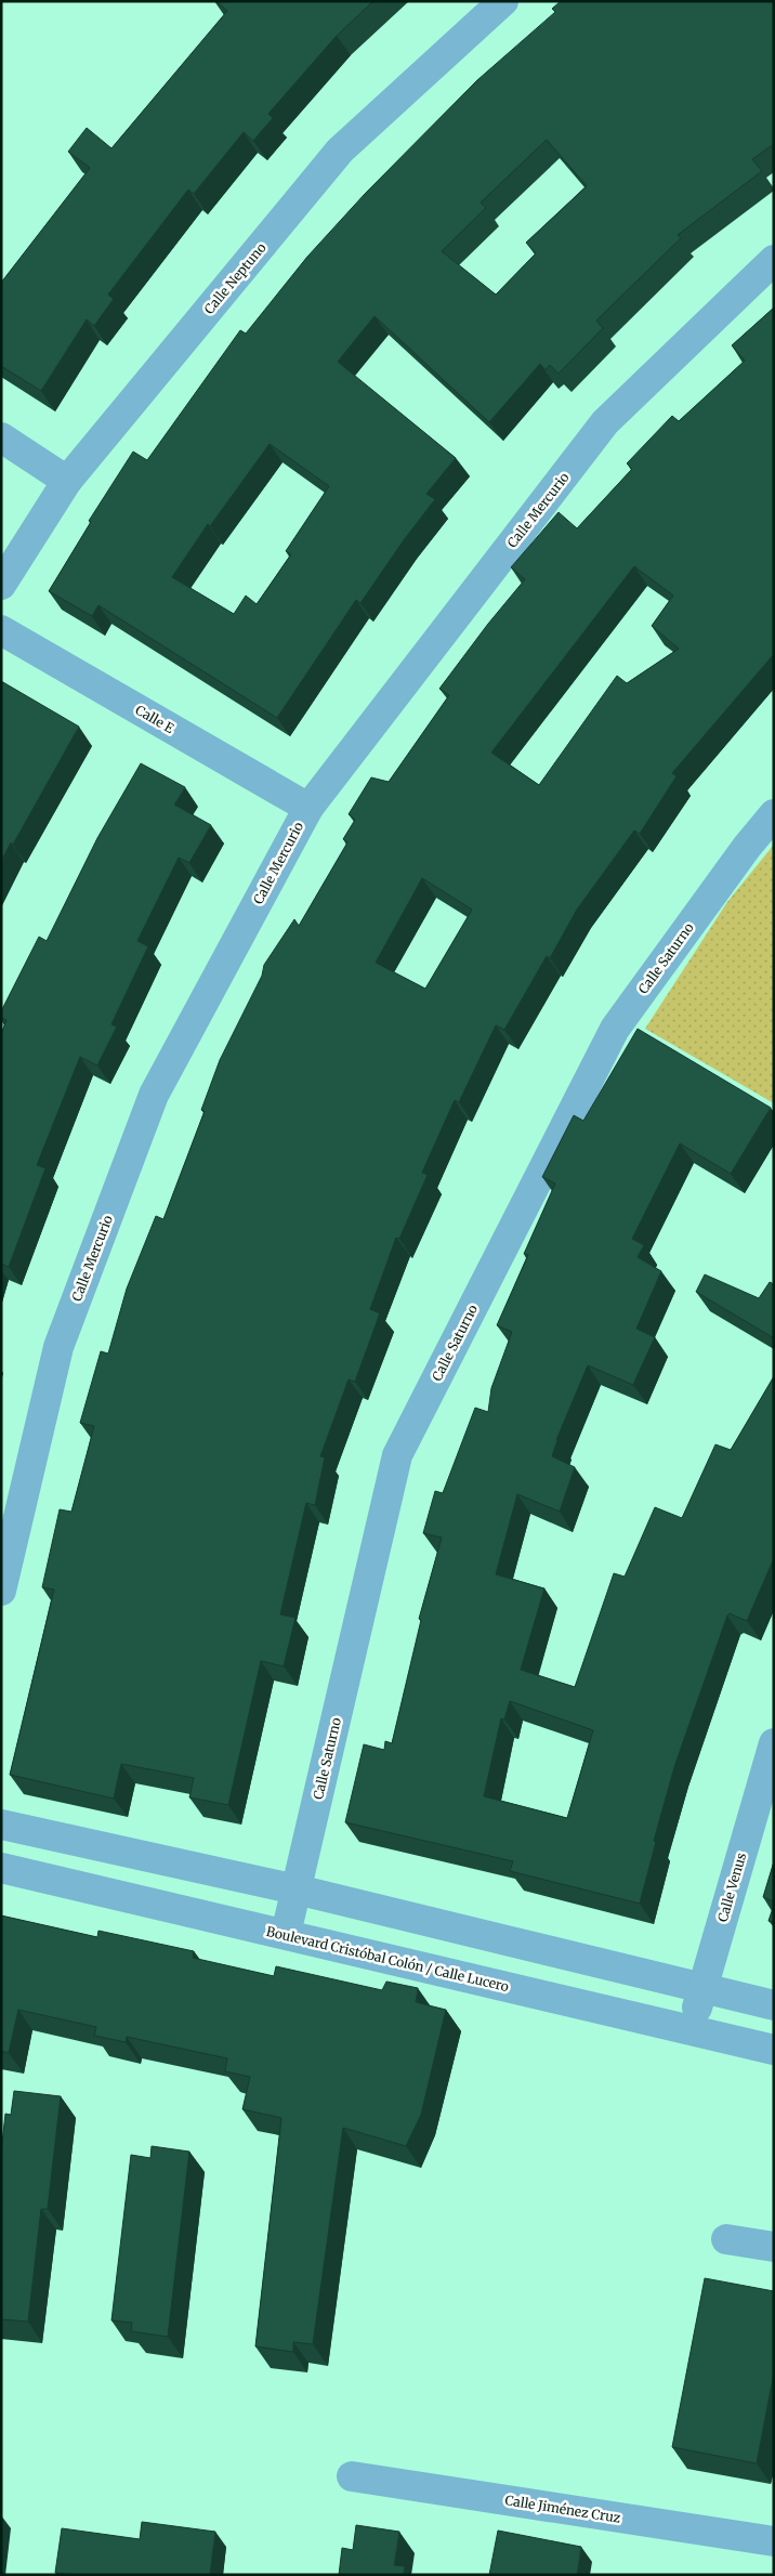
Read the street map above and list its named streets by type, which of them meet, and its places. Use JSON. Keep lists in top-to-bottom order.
{
  "streets": {
    "street": [
      "Calle Neptuno",
      "Calle Mercurio",
      "Calle E",
      "Calle Saturno",
      "Calle Venus",
      "Boulevard Cristóbal Colón / Calle Lucero",
      "Calle Jiménez Cruz"
    ]
  },
  "crossings": [
    ["Calle Mercurio", "Calle E"],
    ["Calle Saturno", "Boulevard Cristóbal Colón / Calle Lucero"],
    ["Calle Venus", "Boulevard Cristóbal Colón / Calle Lucero"]
  ]
}
